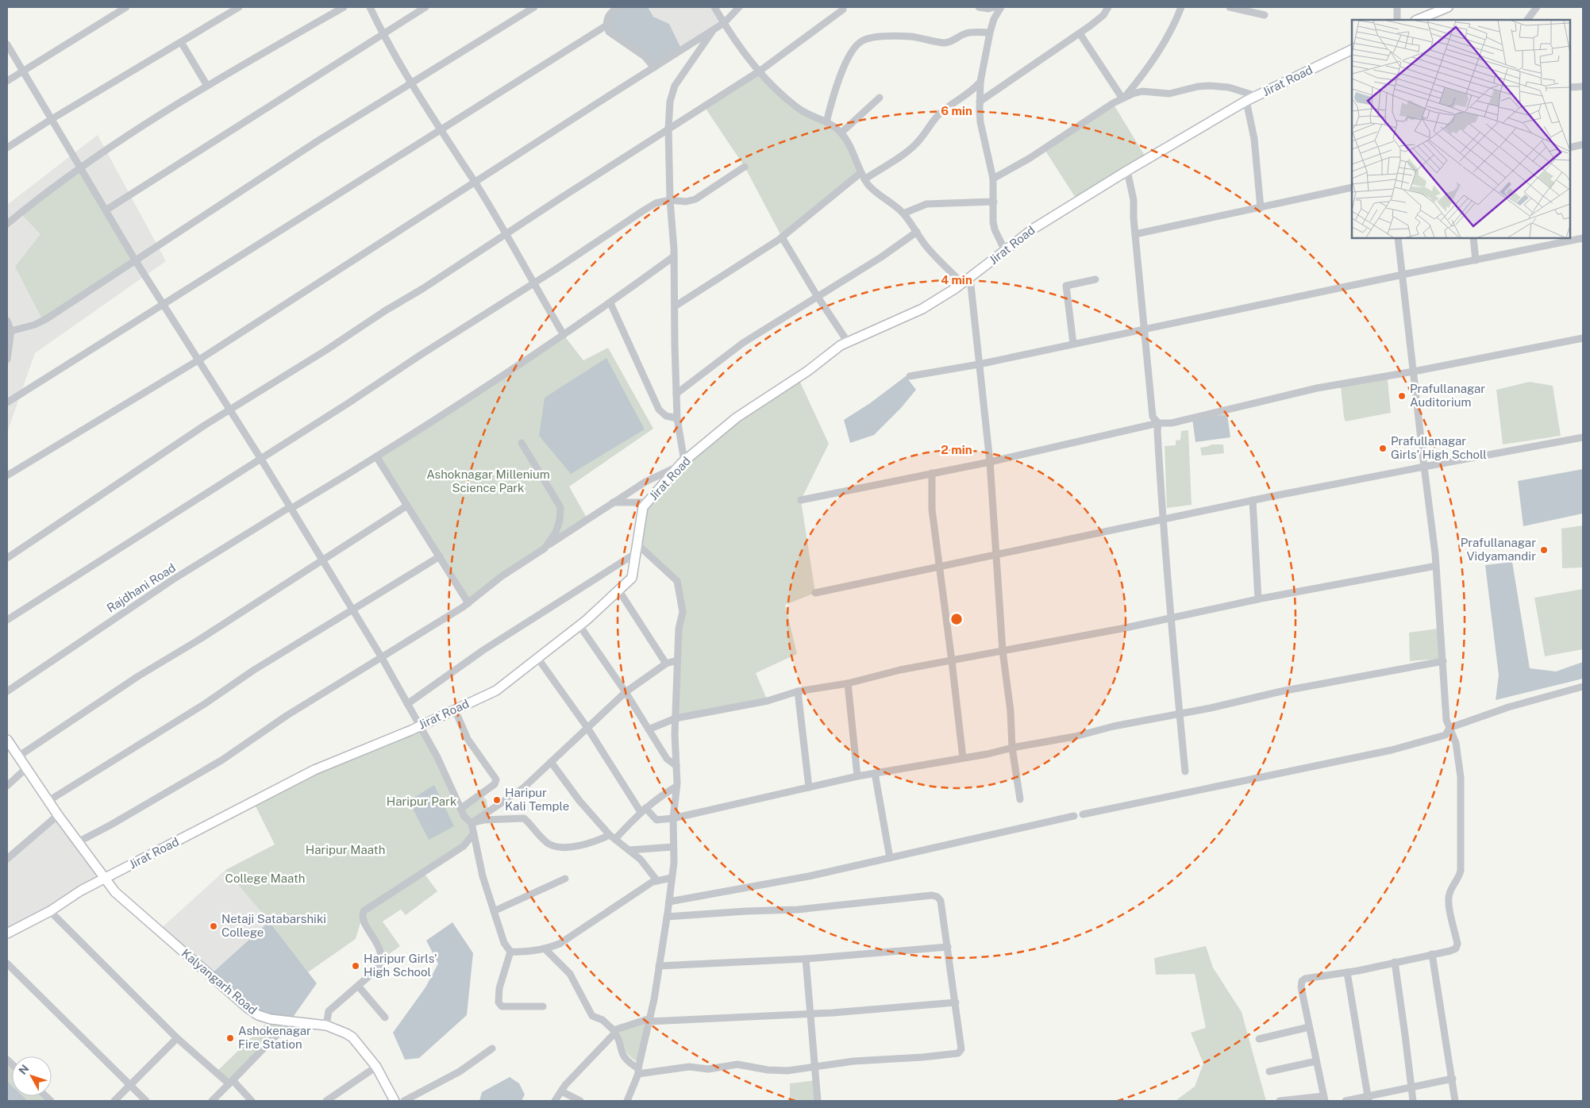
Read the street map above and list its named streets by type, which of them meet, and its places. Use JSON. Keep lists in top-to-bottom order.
{
  "streets": {
    "main road": ["Jirat Road", "Kalyangarh Road"],
    "street": ["Rajdhani Road"]
  },
  "crossings": [
    ["Jirat Road", "Kalyangarh Road"]
  ],
  "parks": [
    "Ashoknagar Millenium Science Park",
    "Haripur Park",
    "Haripur Maath",
    "College Maath"
  ],
  "places": [
    "Prafullanagar Auditorium",
    "Prafullanagar Girls' High Scholl",
    "Prafullanagar Vidyamandir",
    "Haripur Kali Temple",
    "Netaji Satabarshiki College",
    "Haripur Girls' High School",
    "Ashokenagar Fire Station"
  ],
  "north": "top left",
  "rings": ["6 min", "4 min", "2 min"]
}
